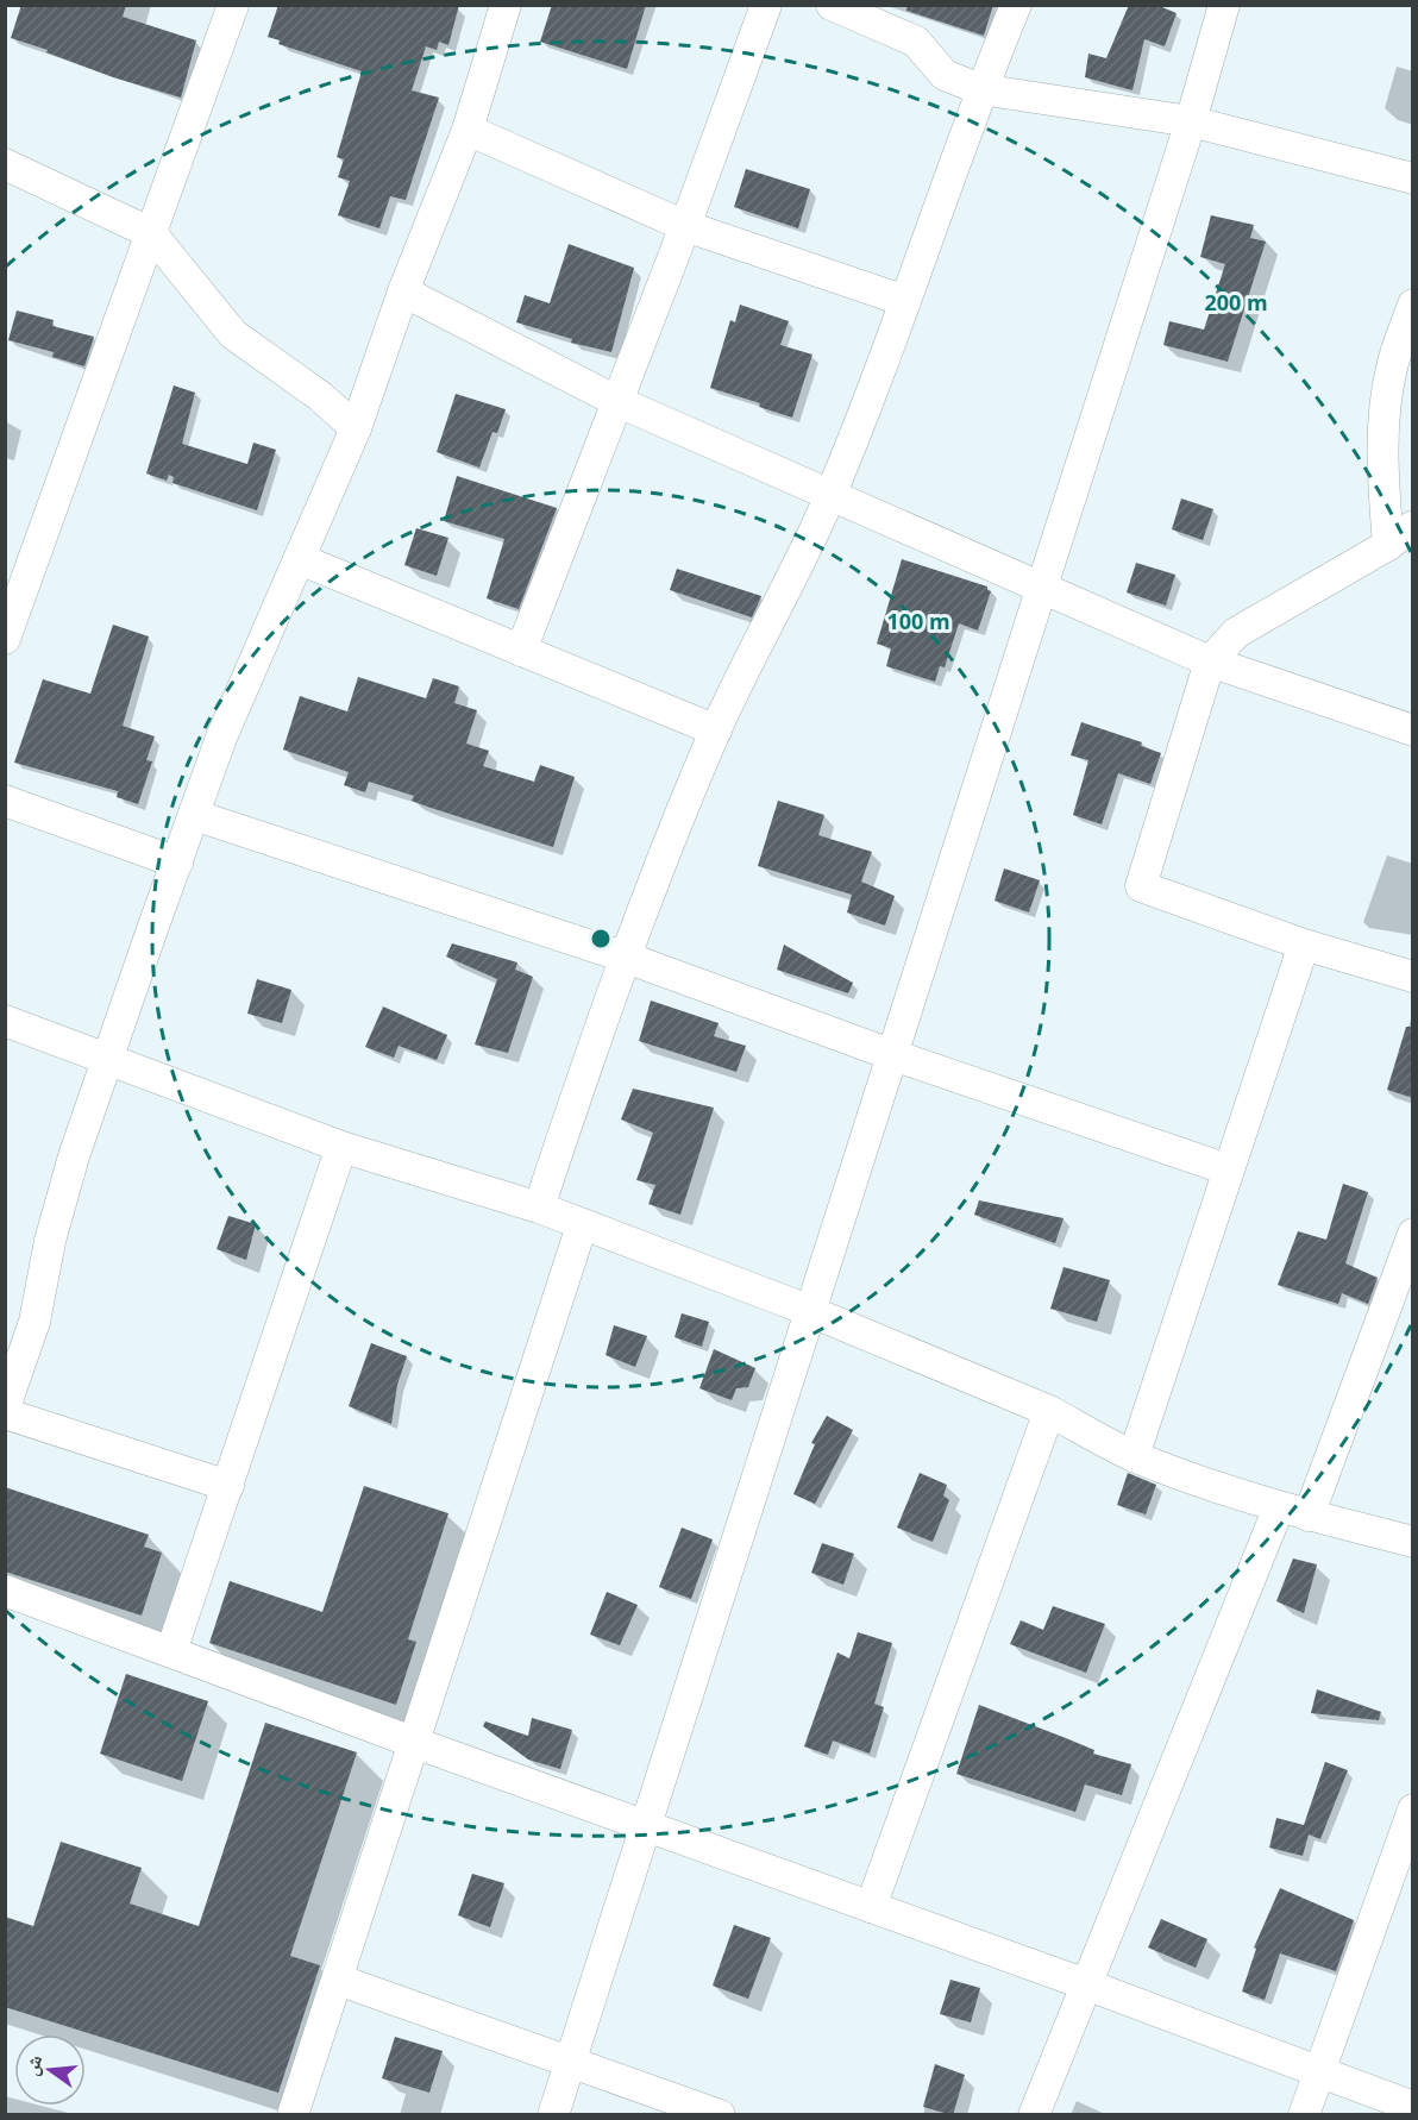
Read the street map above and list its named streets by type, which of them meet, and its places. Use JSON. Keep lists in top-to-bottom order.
{
  "north": "left",
  "rings": ["200 m", "100 m"]
}
